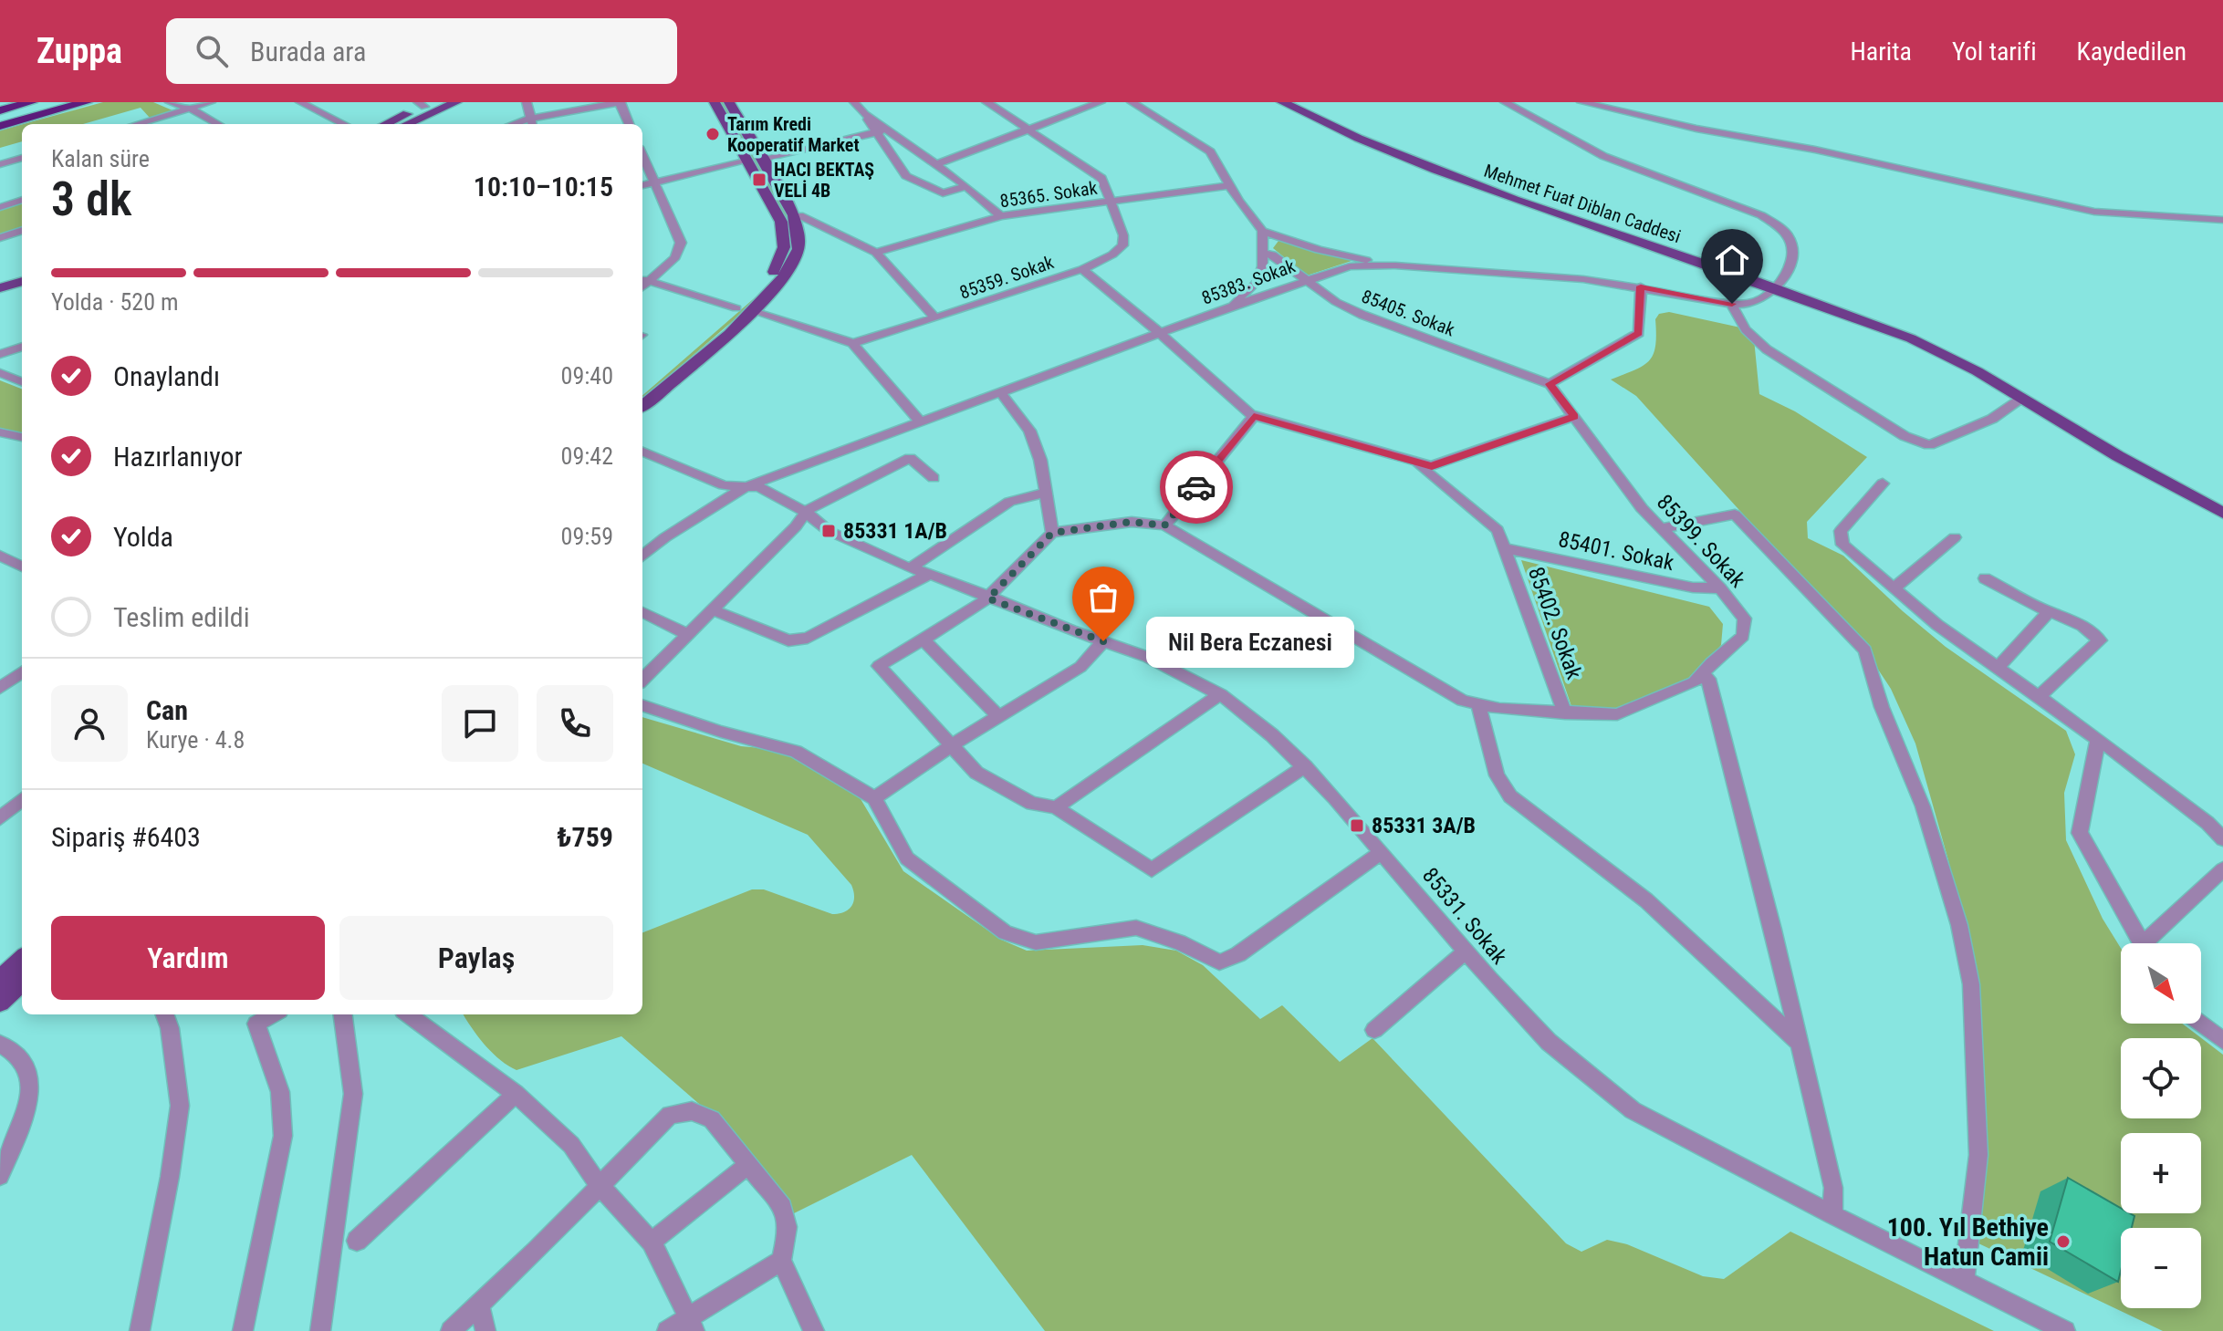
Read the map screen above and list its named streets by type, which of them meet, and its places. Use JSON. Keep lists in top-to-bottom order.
{
  "streets": {
    "main road": ["Mehmet Fuat Diblan Caddesi"],
    "street": [
      "85365. Sokak",
      "85359. Sokak",
      "85383. Sokak",
      "85405. Sokak",
      "85399. Sokak",
      "85401. Sokak",
      "85402. Sokak",
      "85331. Sokak"
    ]
  },
  "crossings": [
    ["85365. Sokak", "85359. Sokak"],
    ["Mehmet Fuat Diblan Caddesi", "85383. Sokak"],
    ["85383. Sokak", "85405. Sokak"],
    ["85383. Sokak", "85331. Sokak"],
    ["85405. Sokak", "85399. Sokak"],
    ["85399. Sokak", "85401. Sokak"],
    ["85399. Sokak", "85402. Sokak"],
    ["85401. Sokak", "85402. Sokak"]
  ],
  "places": {
    "other": ["Tarım Kredi Kooperatif Market", "Nil Bera Eczanesi", "100. Yıl Bethiye Hatun Camii"],
    "transit": ["HACI BEKTAŞ VELİ 4B", "85331 1A/B", "85331 3A/B"]
  },
  "north": "bottom right",
  "page": {
    "header": "Zuppa",
    "search": "Burada ara",
    "nav": ["Harita", "Yol tarifi", "Kaydedilen"],
    "heading": ["3 dk", "Kalan süre", "10:10–10:15"],
    "panel": [
      "Can",
      "Kurye · 4.8",
      "Sipariş #6403",
      "₺759"
    ],
    "bar": "Yolda · 520 m",
    "list": [
      ["Onaylandı", "09:40"],
      ["Hazırlanıyor", "09:42"],
      ["Yolda", "09:59"],
      "Teslim edildi"
    ],
    "bubble": "Nil Bera Eczanesi",
    "buttons": ["Yardım", "Paylaş"],
    "map_buttons": ["+", "−"]
  }
}
